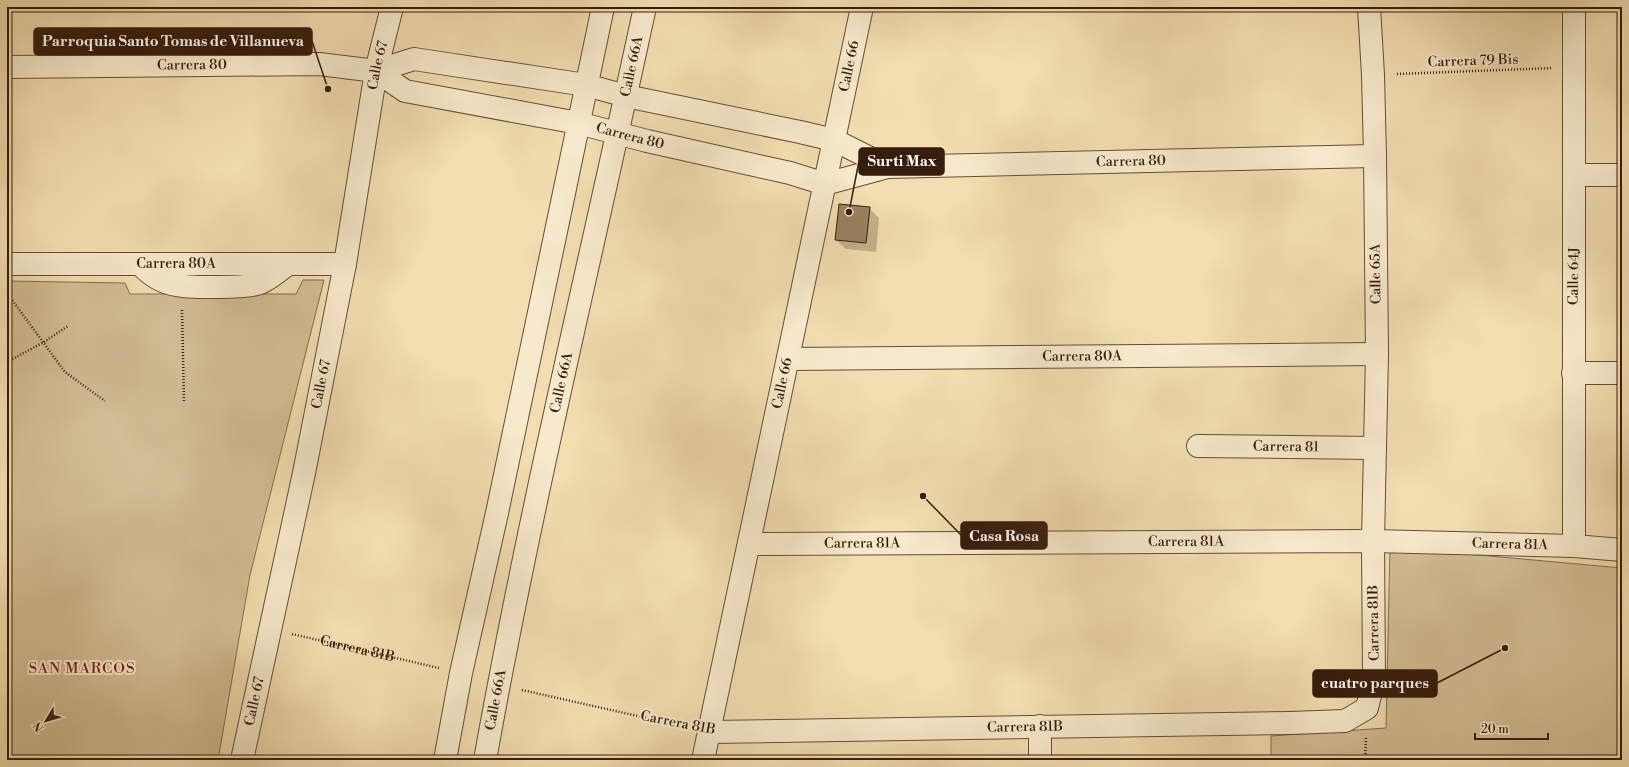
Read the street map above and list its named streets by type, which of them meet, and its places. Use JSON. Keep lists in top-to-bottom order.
{
  "streets": {
    "street": [
      "Carrera 80",
      "Calle 67",
      "Calle 66A",
      "Calle 66",
      "Carrera 80A",
      "Calle 65A",
      "Calle 64J",
      "Carrera 81",
      "Carrera 81A",
      "Carrera 81B"
    ],
    "path": ["Carrera 79 Bis"]
  },
  "crossings": [
    ["Carrera 79 Bis", "Calle 65A"],
    ["Carrera 79 Bis", "Calle 64J"],
    ["Carrera 80", "Calle 67"],
    ["Carrera 80", "Calle 66A"],
    ["Carrera 80", "Calle 66"],
    ["Carrera 80", "Calle 65A"],
    ["Calle 67", "Carrera 80A"],
    ["Calle 67", "Carrera 81B"],
    ["Calle 66", "Carrera 80A"],
    ["Calle 66", "Carrera 81A"],
    ["Calle 66", "Carrera 81B"],
    ["Carrera 80A", "Calle 65A"],
    ["Calle 65A", "Carrera 81"],
    ["Calle 65A", "Carrera 81A"],
    ["Calle 65A", "Carrera 81B"],
    ["Calle 64J", "Carrera 81A"],
    ["Carrera 81A", "Carrera 81B"]
  ],
  "districts": ["SAN MARCOS"],
  "places": [
    "Parroquia Santo Tomas de Villanueva",
    "Surti Max",
    "Casa Rosa",
    "cuatro parques"
  ],
  "scale_bar": "20 m",
  "north": "bottom left"
}
